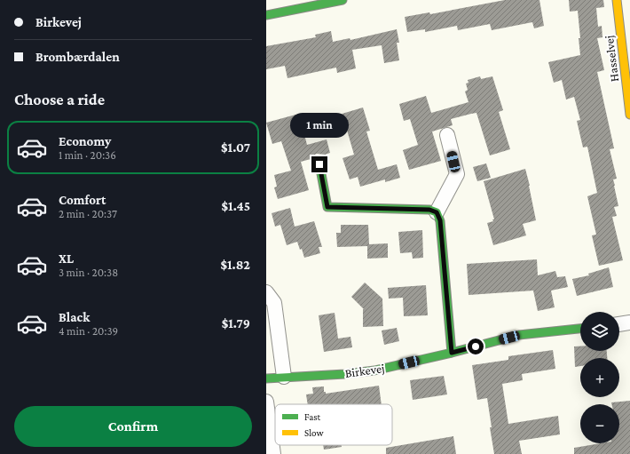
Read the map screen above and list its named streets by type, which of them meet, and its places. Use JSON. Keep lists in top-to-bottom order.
{
  "streets": {
    "street": ["Hasselvej", "Birkevej"]
  },
  "legend": ["Fast", "Slow"],
  "page": {
    "banner": ["Birkevej", "Brombærdalen"],
    "heading": "Choose a ride",
    "bubble": "1 min",
    "list": [
      {
        "name": "Economy",
        "note": "1 min · 20:36",
        "value": "$1.07"
      },
      {
        "name": "Comfort",
        "note": "2 min · 20:37",
        "value": "$1.45"
      },
      {
        "name": "XL",
        "note": "3 min · 20:38",
        "value": "$1.82"
      },
      {
        "name": "Black",
        "note": "4 min · 20:39",
        "value": "$1.79"
      }
    ],
    "map_buttons": ["+", "−"],
    "buttons": "Confirm"
  }
}
